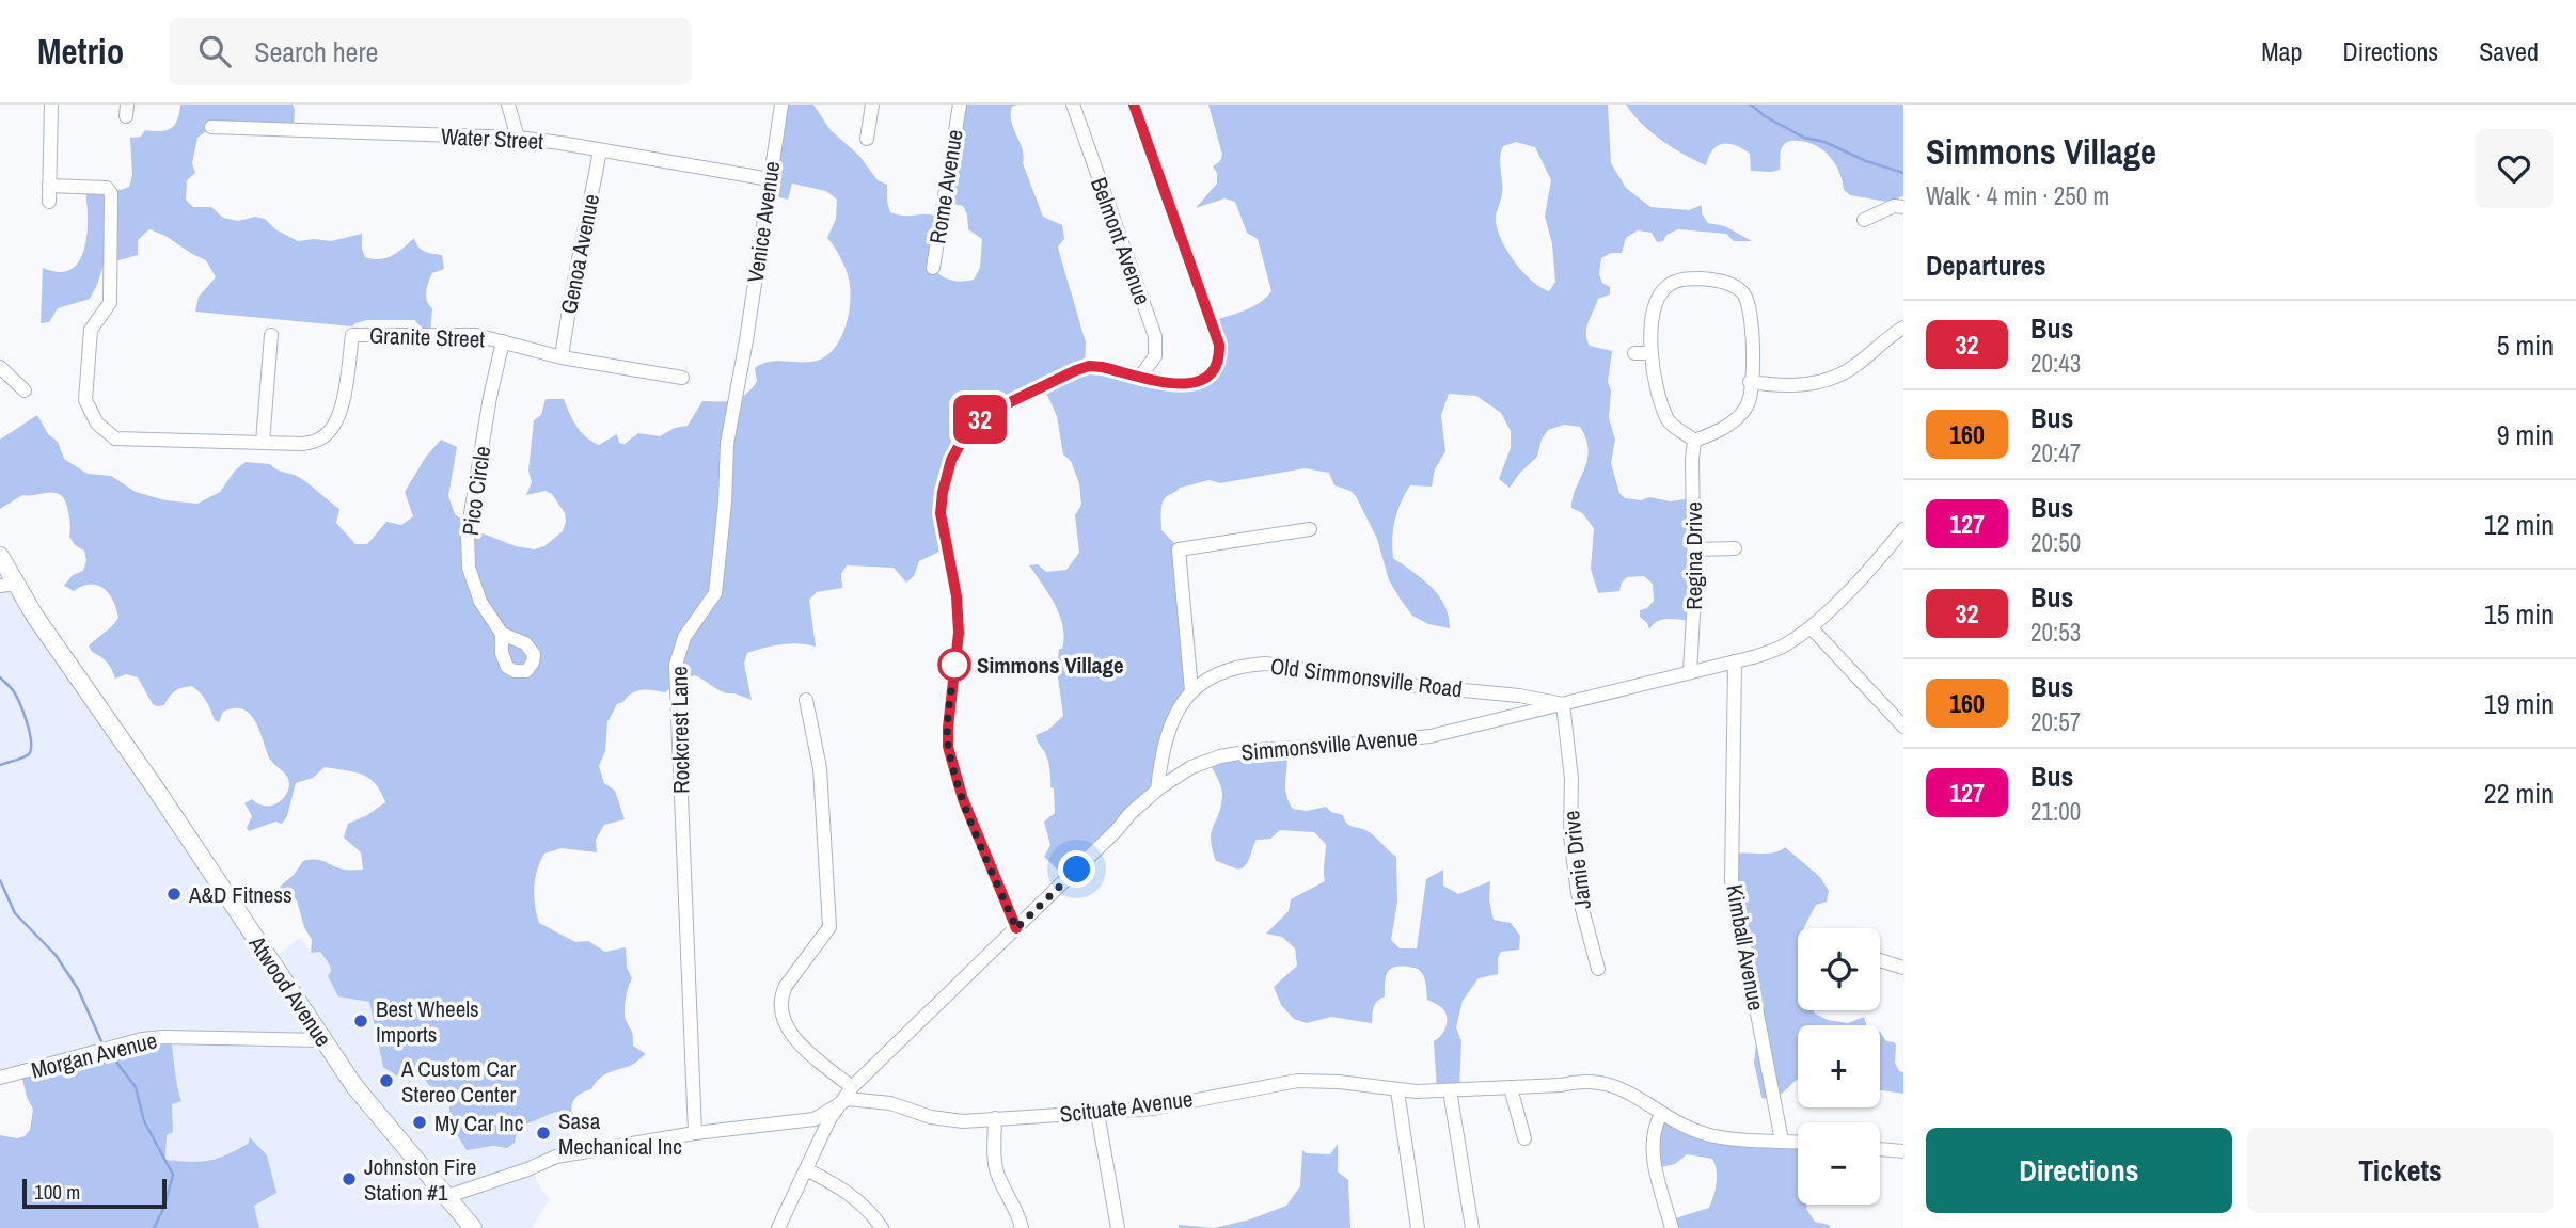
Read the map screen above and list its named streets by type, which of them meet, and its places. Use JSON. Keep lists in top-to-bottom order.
{
  "streets": {
    "main road": ["Atwood Avenue"],
    "street": [
      "Water Street",
      "Rome Avenue",
      "Venice Avenue",
      "Belmont Avenue",
      "Genoa Avenue",
      "Granite Street",
      "Pico Circle",
      "Regina Drive",
      "Old Simmonsville Road",
      "Rockcrest Lane",
      "Simmonsville Avenue",
      "Jamie Drive",
      "Kimball Avenue",
      "Morgan Avenue",
      "Scituate Avenue"
    ]
  },
  "crossings": [
    ["Water Street", "Venice Avenue"],
    ["Water Street", "Genoa Avenue"],
    ["Venice Avenue", "Rockcrest Lane"],
    ["Genoa Avenue", "Granite Street"],
    ["Granite Street", "Pico Circle"],
    ["Regina Drive", "Simmonsville Avenue"],
    ["Old Simmonsville Road", "Simmonsville Avenue"],
    ["Old Simmonsville Road", "Jamie Drive"],
    ["Rockcrest Lane", "Scituate Avenue"],
    ["Simmonsville Avenue", "Jamie Drive"],
    ["Simmonsville Avenue", "Kimball Avenue"],
    ["Simmonsville Avenue", "Scituate Avenue"],
    ["Kimball Avenue", "Scituate Avenue"],
    ["Atwood Avenue", "Morgan Avenue"],
    ["Atwood Avenue", "Scituate Avenue"]
  ],
  "places": [
    "Simmons Village",
    "A&D Fitness",
    "Best Wheels Imports",
    "A Custom Car Stereo Center",
    "My Car Inc",
    "Sasa Mechanical Inc",
    "Johnston Fire Station #1"
  ],
  "lines": ["bus line 32"],
  "scale_bar": "100 m",
  "page": {
    "header": "Metrio",
    "search": "Search here",
    "nav": ["Map", "Directions", "Saved"],
    "on_map": "32",
    "heading": [
      ["Simmons Village", "Walk · 4 min · 250 m"],
      "Departures"
    ],
    "list": [
      {
        "mark": "32",
        "name": "Bus",
        "note": "20:43",
        "value": "5 min"
      },
      {
        "mark": "160",
        "name": "Bus",
        "note": "20:47",
        "value": "9 min"
      },
      {
        "mark": "127",
        "name": "Bus",
        "note": "20:50",
        "value": "12 min"
      },
      {
        "mark": "32",
        "name": "Bus",
        "note": "20:53",
        "value": "15 min"
      },
      {
        "mark": "160",
        "name": "Bus",
        "note": "20:57",
        "value": "19 min"
      },
      {
        "mark": "127",
        "name": "Bus",
        "note": "21:00",
        "value": "22 min"
      }
    ],
    "map_buttons": ["+", "−"],
    "buttons": ["Directions", "Tickets"],
    "scale": "100 m"
  }
}
